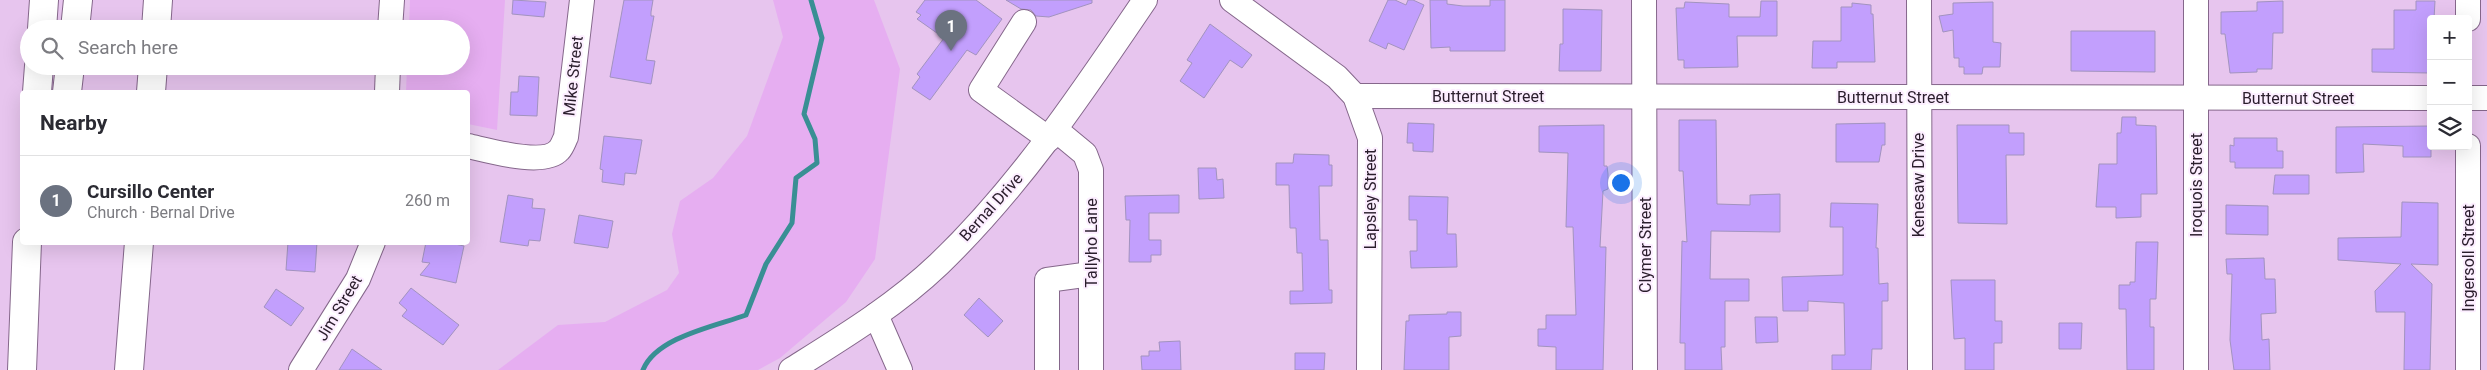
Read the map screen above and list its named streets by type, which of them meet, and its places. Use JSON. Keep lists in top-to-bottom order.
{
  "streets": {
    "street": [
      "Mike Street",
      "Butternut Street",
      "Kenesaw Drive",
      "Iroquois Street",
      "Lapsley Street",
      "Bernal Drive",
      "Tallyho Lane",
      "Clymer Street",
      "Ingersoll Street",
      "Jim Street"
    ]
  },
  "crossings": [
    ["Butternut Street", "Kenesaw Drive"],
    ["Butternut Street", "Iroquois Street"],
    ["Butternut Street", "Lapsley Street"],
    ["Butternut Street", "Clymer Street"],
    ["Bernal Drive", "Tallyho Lane"]
  ],
  "page": {
    "pins": "1",
    "map_buttons": ["+", "−"],
    "search": "Search here",
    "heading": "Nearby",
    "list": [
      {
        "mark": "1",
        "name": "Cursillo Center",
        "note": "Church · Bernal Drive",
        "value": "260 m"
      }
    ]
  }
}
